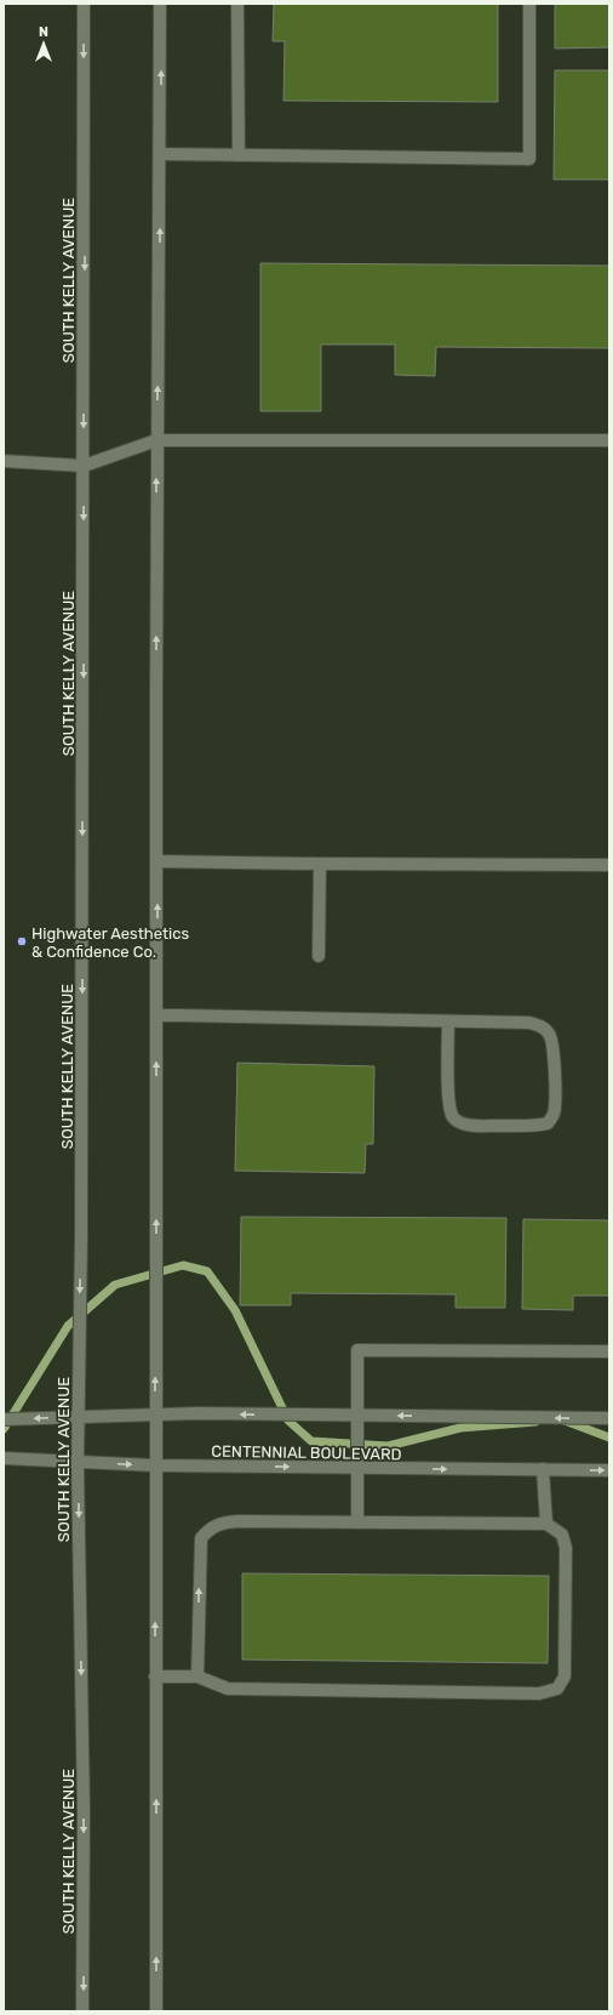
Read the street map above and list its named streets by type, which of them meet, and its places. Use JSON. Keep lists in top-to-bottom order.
{
  "streets": {
    "main road": ["SOUTH KELLY AVENUE", "CENTENNIAL BOULEVARD"]
  },
  "crossings": [
    ["SOUTH KELLY AVENUE", "CENTENNIAL BOULEVARD"]
  ],
  "places": ["Highwater Aesthetics & Confidence Co."],
  "north": "top"
}
